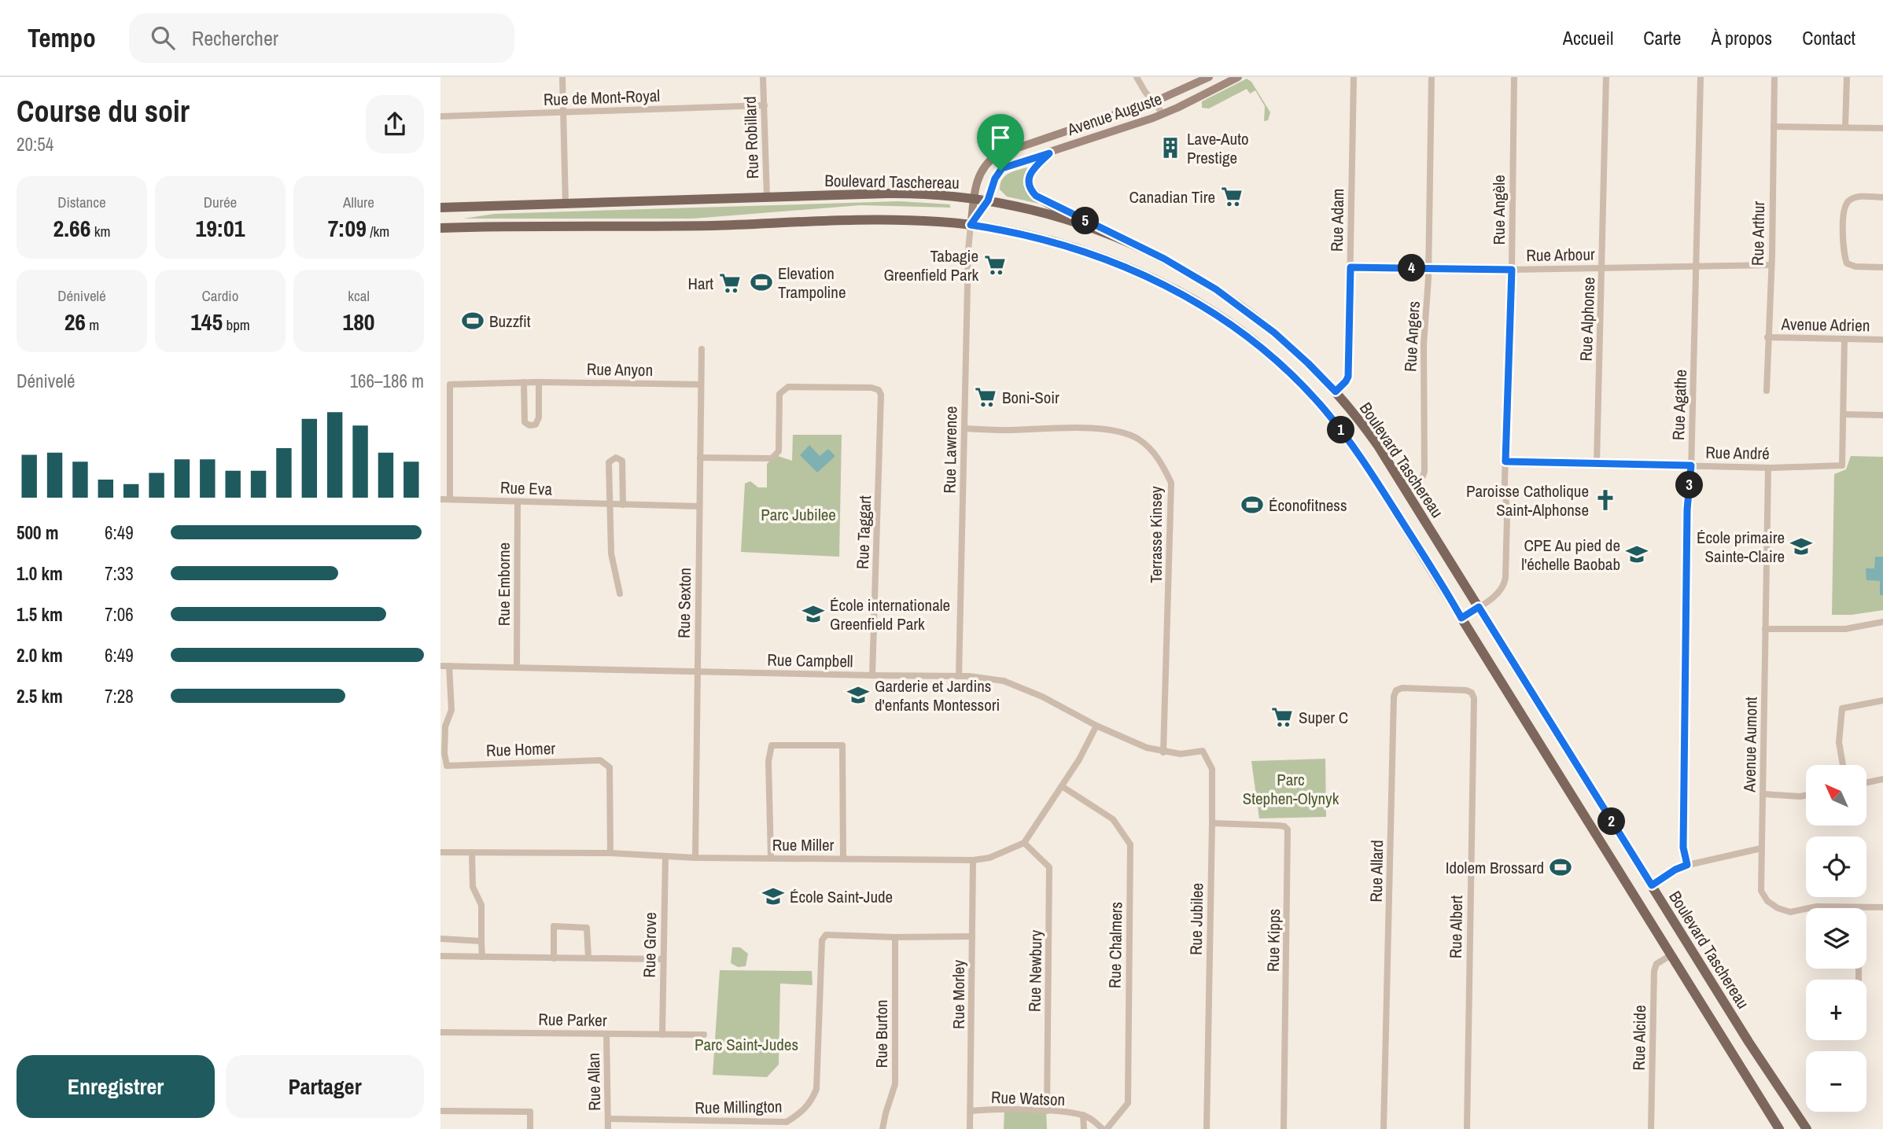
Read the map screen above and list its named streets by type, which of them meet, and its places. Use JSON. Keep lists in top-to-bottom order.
{
  "streets": {
    "main road": ["Avenue Auguste", "Boulevard Taschereau"],
    "street": [
      "Rue de Mont-Royal",
      "Rue Robillard",
      "Rue Angèle",
      "Rue Adam",
      "Rue Arthur",
      "Rue Arbour",
      "Rue Alphonse",
      "Avenue Adrien",
      "Rue Angers",
      "Rue Anyon",
      "Rue Agathe",
      "Rue Lawrence",
      "Rue André",
      "Rue Eva",
      "Rue Taggart",
      "Terrasse Kinsey",
      "Rue Emborne",
      "Rue Sexton",
      "Rue Campbell",
      "Avenue Aumont",
      "Rue Homer",
      "Rue Miller",
      "Rue Allard",
      "Rue Jubilee",
      "Rue Albert",
      "Rue Kipps",
      "Rue Grove",
      "Rue Chalmers",
      "Rue Newbury",
      "Rue Morley",
      "Rue Parker",
      "Rue Burton",
      "Rue Alcide",
      "Rue Allan",
      "Rue Watson",
      "Rue Millington"
    ]
  },
  "crossings": [
    ["Rue de Mont-Royal", "Rue Robillard"],
    ["Avenue Auguste", "Boulevard Taschereau"],
    ["Avenue Auguste", "Rue Lawrence"],
    ["Rue Robillard", "Boulevard Taschereau"],
    ["Boulevard Taschereau", "Rue Angèle"],
    ["Boulevard Taschereau", "Rue Adam"],
    ["Boulevard Taschereau", "Rue Angers"],
    ["Boulevard Taschereau", "Rue Lawrence"],
    ["Boulevard Taschereau", "Rue Alcide"],
    ["Rue Angèle", "Rue Arbour"],
    ["Rue Angèle", "Rue André"],
    ["Rue Adam", "Rue Arbour"],
    ["Rue Arthur", "Rue Arbour"],
    ["Rue Arthur", "Avenue Adrien"],
    ["Rue Arbour", "Rue Alphonse"],
    ["Rue Arbour", "Rue Angers"],
    ["Rue Arbour", "Rue Agathe"],
    ["Rue Alphonse", "Rue André"],
    ["Avenue Adrien", "Rue André"],
    ["Rue Anyon", "Rue Eva"],
    ["Rue Anyon", "Rue Sexton"],
    ["Rue Agathe", "Rue André"],
    ["Rue Lawrence", "Terrasse Kinsey"],
    ["Rue Lawrence", "Rue Campbell"],
    ["Rue André", "Avenue Aumont"],
    ["Rue Eva", "Rue Emborne"],
    ["Rue Eva", "Rue Sexton"],
    ["Rue Taggart", "Rue Sexton"],
    ["Rue Taggart", "Rue Campbell"],
    ["Terrasse Kinsey", "Rue Campbell"],
    ["Terrasse Kinsey", "Rue Jubilee"],
    ["Rue Emborne", "Rue Campbell"],
    ["Rue Sexton", "Rue Campbell"],
    ["Rue Sexton", "Rue Miller"],
    ["Rue Campbell", "Rue Homer"],
    ["Rue Campbell", "Rue Jubilee"],
    ["Rue Homer", "Rue Miller"],
    ["Rue Miller", "Rue Grove"],
    ["Rue Miller", "Rue Newbury"],
    ["Rue Miller", "Rue Morley"],
    ["Rue Allard", "Rue Albert"],
    ["Rue Jubilee", "Rue Kipps"],
    ["Rue Grove", "Rue Parker"],
    ["Rue Chalmers", "Rue Watson"],
    ["Rue Newbury", "Rue Watson"],
    ["Rue Morley", "Rue Watson"],
    ["Rue Morley", "Rue Millington"],
    ["Rue Parker", "Rue Allan"],
    ["Rue Burton", "Rue Millington"],
    ["Rue Allan", "Rue Millington"]
  ],
  "parks": ["Parc Jubilee", "Parc Stephen-Olynyk", "Parc Saint-Judes"],
  "places": {
    "building": ["Lave-Auto Prestige"],
    "supermarket": [
      "Canadian Tire",
      "Tabagie Greenfield Park",
      "Hart",
      "Boni-Soir",
      "Super C"
    ],
    "sports": [
      "Elevation Trampoline",
      "Buzzfit",
      "Éconofitness",
      "Idolem Brossard"
    ],
    "church": ["Paroisse Catholique Saint-Alphonse"],
    "school or university": [
      "École primaire Sainte-Claire",
      "CPE Au pied de l'échelle Baobab",
      "École internationale Greenfield Park",
      "Garderie et Jardins d'enfants Montessori",
      "École Saint-Jude"
    ]
  },
  "north": "top left",
  "page": {
    "header": "Tempo",
    "search": "Rechercher",
    "nav": [
      "Accueil",
      "Carte",
      "À propos",
      "Contact"
    ],
    "heading": ["Course du soir", "20:54"],
    "stats": [
      ["Distance", "2.66 km"],
      ["Durée", "19:01"],
      ["Allure", "7:09 /km"],
      ["Dénivelé", "26 m"],
      ["Cardio", "145 bpm"],
      ["kcal", "180"]
    ],
    "pins": [
      "5",
      "4",
      "1",
      "3",
      "2"
    ],
    "chart": ["Dénivelé", "166–186 m"],
    "list": [
      {
        "name": "500 m",
        "note": "6:49"
      },
      {
        "name": "1.0 km",
        "note": "7:33"
      },
      {
        "name": "1.5 km",
        "note": "7:06"
      },
      {
        "name": "2.0 km",
        "note": "6:49"
      },
      {
        "name": "2.5 km",
        "note": "7:28"
      }
    ],
    "map_buttons": ["+", "−"],
    "buttons": ["Enregistrer", "Partager"]
  }
}
